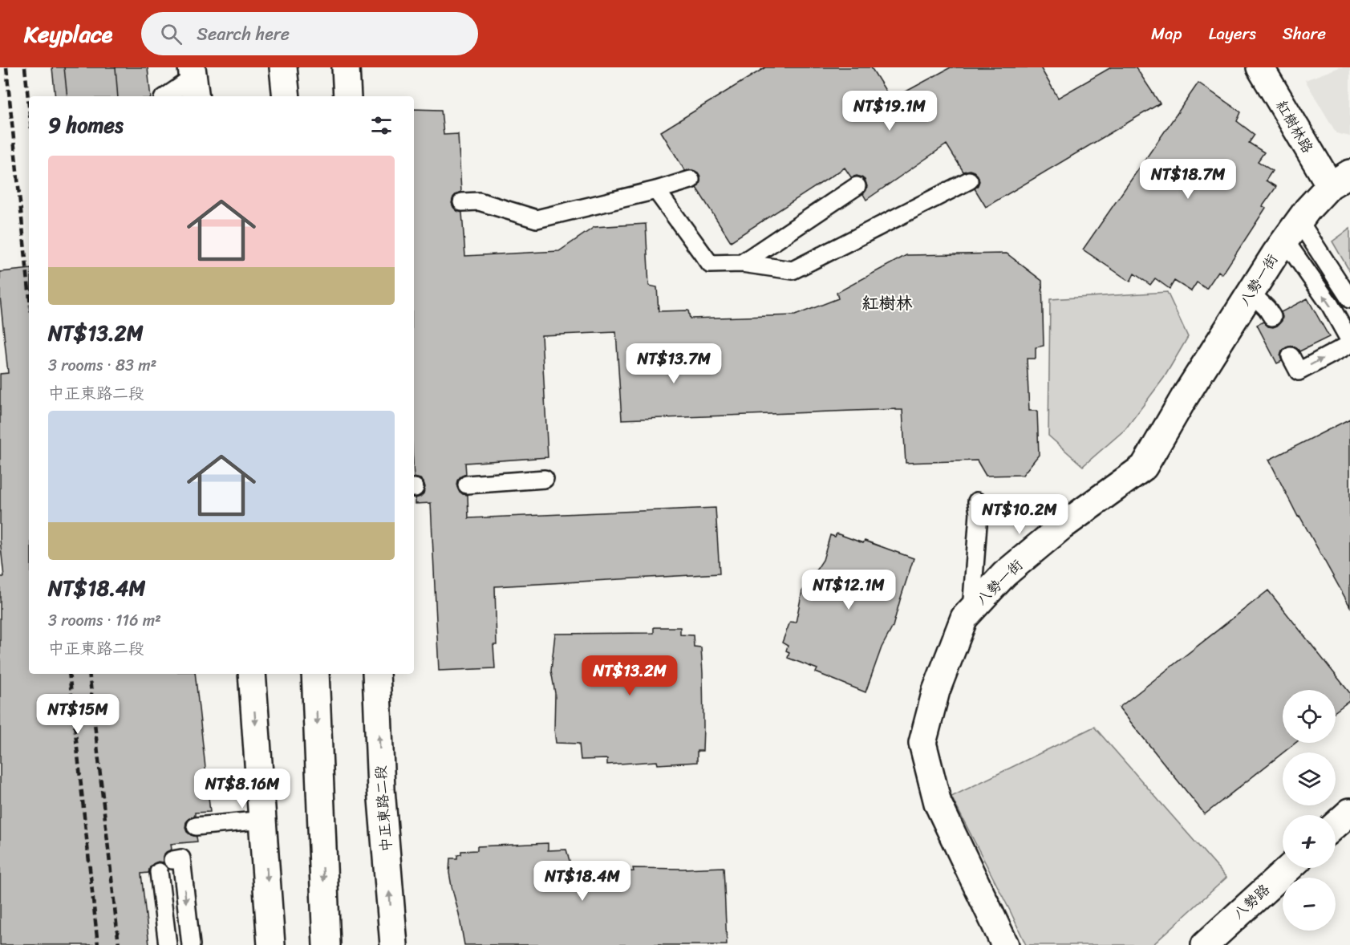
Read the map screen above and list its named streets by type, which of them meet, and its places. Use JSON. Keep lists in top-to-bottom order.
{
  "streets": {
    "street": [
      "紅樹林路",
      "八勢一街",
      "中正東路二段",
      "八勢路"
    ]
  },
  "crossings": [
    ["紅樹林路", "八勢一街"]
  ],
  "districts": ["紅樹林"],
  "page": {
    "header": "Keyplace",
    "search": "Search here",
    "nav": ["Map", "Layers", "Share"],
    "price": [
      "NT$19.1M",
      "NT$18.7M",
      "NT$13.7M",
      "NT$10.2M",
      "NT$12.1M",
      "NT$13.2M",
      "NT$15M",
      "NT$8.16M",
      "NT$18.4M"
    ],
    "heading": "9 homes",
    "list": [
      {
        "name": "NT$13.2M",
        "note": "3 rooms · 83 m² · 中正東路二段"
      },
      {
        "name": "NT$18.4M",
        "note": "3 rooms · 116 m² · 中正東路二段"
      }
    ],
    "map_buttons": ["+", "−"]
  }
}
